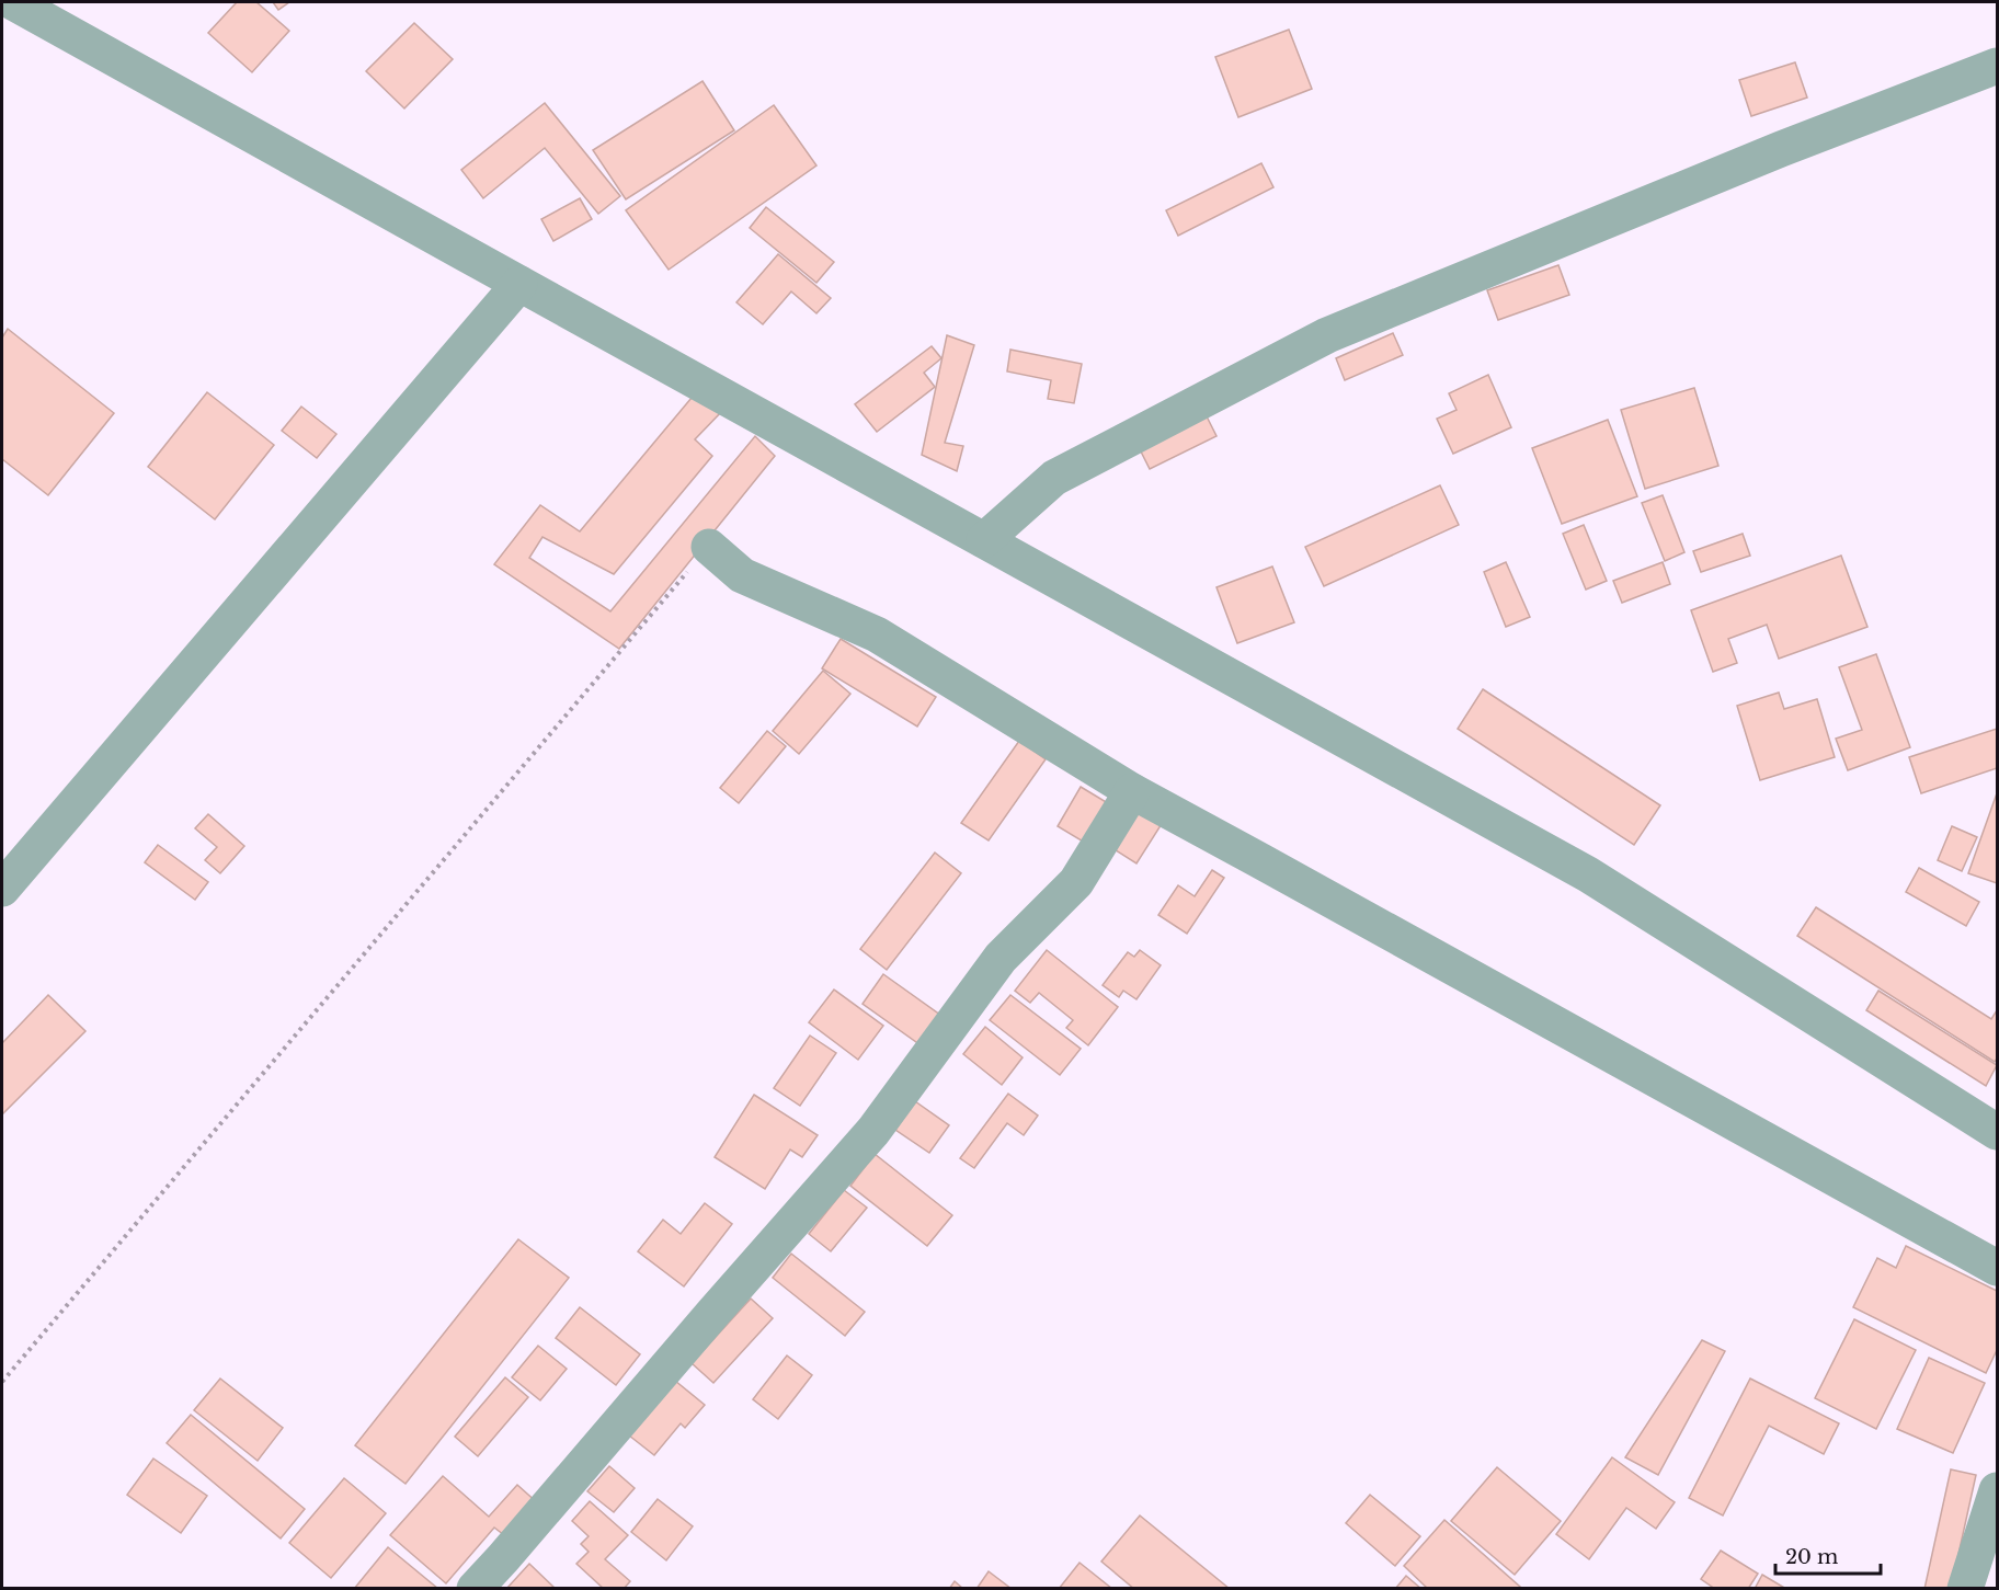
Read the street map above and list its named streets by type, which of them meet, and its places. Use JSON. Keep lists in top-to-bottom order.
{
  "scale_bar": "20 m"
}
